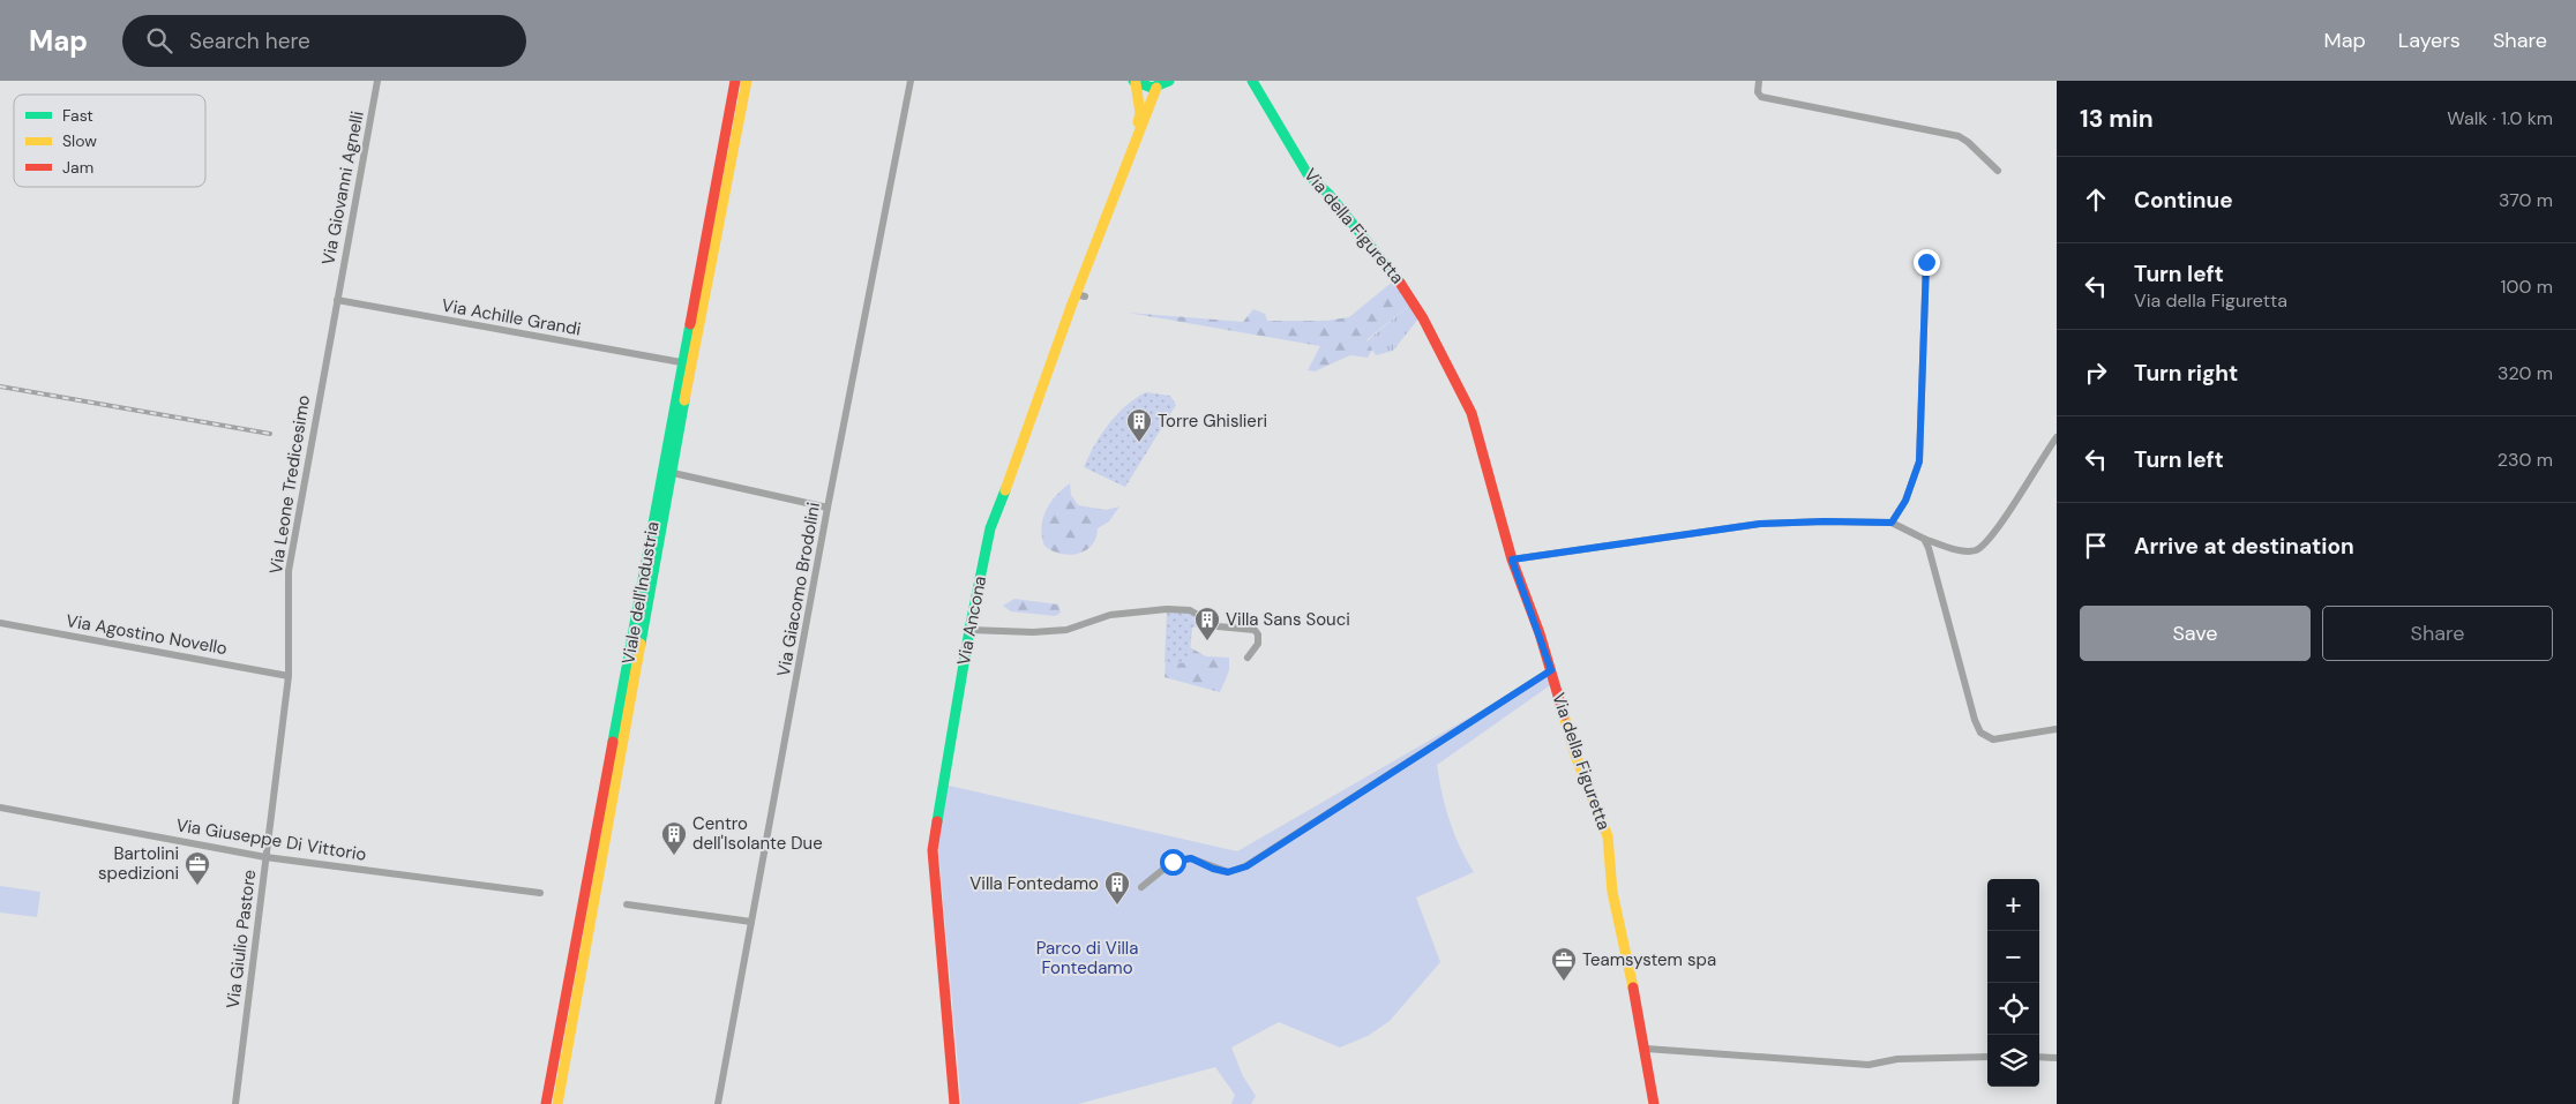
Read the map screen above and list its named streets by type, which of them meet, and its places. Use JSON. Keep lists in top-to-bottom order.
{
  "streets": {
    "main road": ["Via della Figuretta", "Viale dell'Industria", "Via Ancona"],
    "street": [
      "Via Giovanni Agnelli",
      "Via Achille Grandi",
      "Via Leone Tredicesimo",
      "Via Giacomo Brodolini",
      "Via Agostino Novello",
      "Via Giuseppe Di Vittorio",
      "Via Giulio Pastore"
    ]
  },
  "crossings": [
    ["Via Giovanni Agnelli", "Via Achille Grandi"],
    ["Via Giovanni Agnelli", "Via Leone Tredicesimo"],
    ["Via Achille Grandi", "Via Leone Tredicesimo"],
    ["Via Achille Grandi", "Viale dell'Industria"],
    ["Via Leone Tredicesimo", "Via Agostino Novello"],
    ["Via Leone Tredicesimo", "Via Giulio Pastore"],
    ["Via Agostino Novello", "Via Giulio Pastore"],
    ["Via Giuseppe Di Vittorio", "Via Giulio Pastore"]
  ],
  "parks": ["Parco di Villa Fontedamo"],
  "places": {
    "building": [
      "Torre Ghislieri",
      "Villa Sans Souci",
      "Centro dell'Isolante Due",
      "Villa Fontedamo"
    ],
    "office": ["Bartolini spedizioni", "Teamsystem spa"]
  },
  "legend": ["Fast", "Slow", "Jam"],
  "page": {
    "header": "Map",
    "search": "Search here",
    "nav": ["Map", "Layers", "Share"],
    "heading": ["13 min", "Walk · 1.0 km"],
    "list": [
      ["Continue", "370 m"],
      ["Turn left", "Via della Figuretta", "100 m"],
      ["Turn right", "320 m"],
      ["Turn left", "230 m"],
      "Arrive at destination"
    ],
    "buttons": ["Save", "Share"],
    "map_buttons": ["+", "−"]
  }
}
